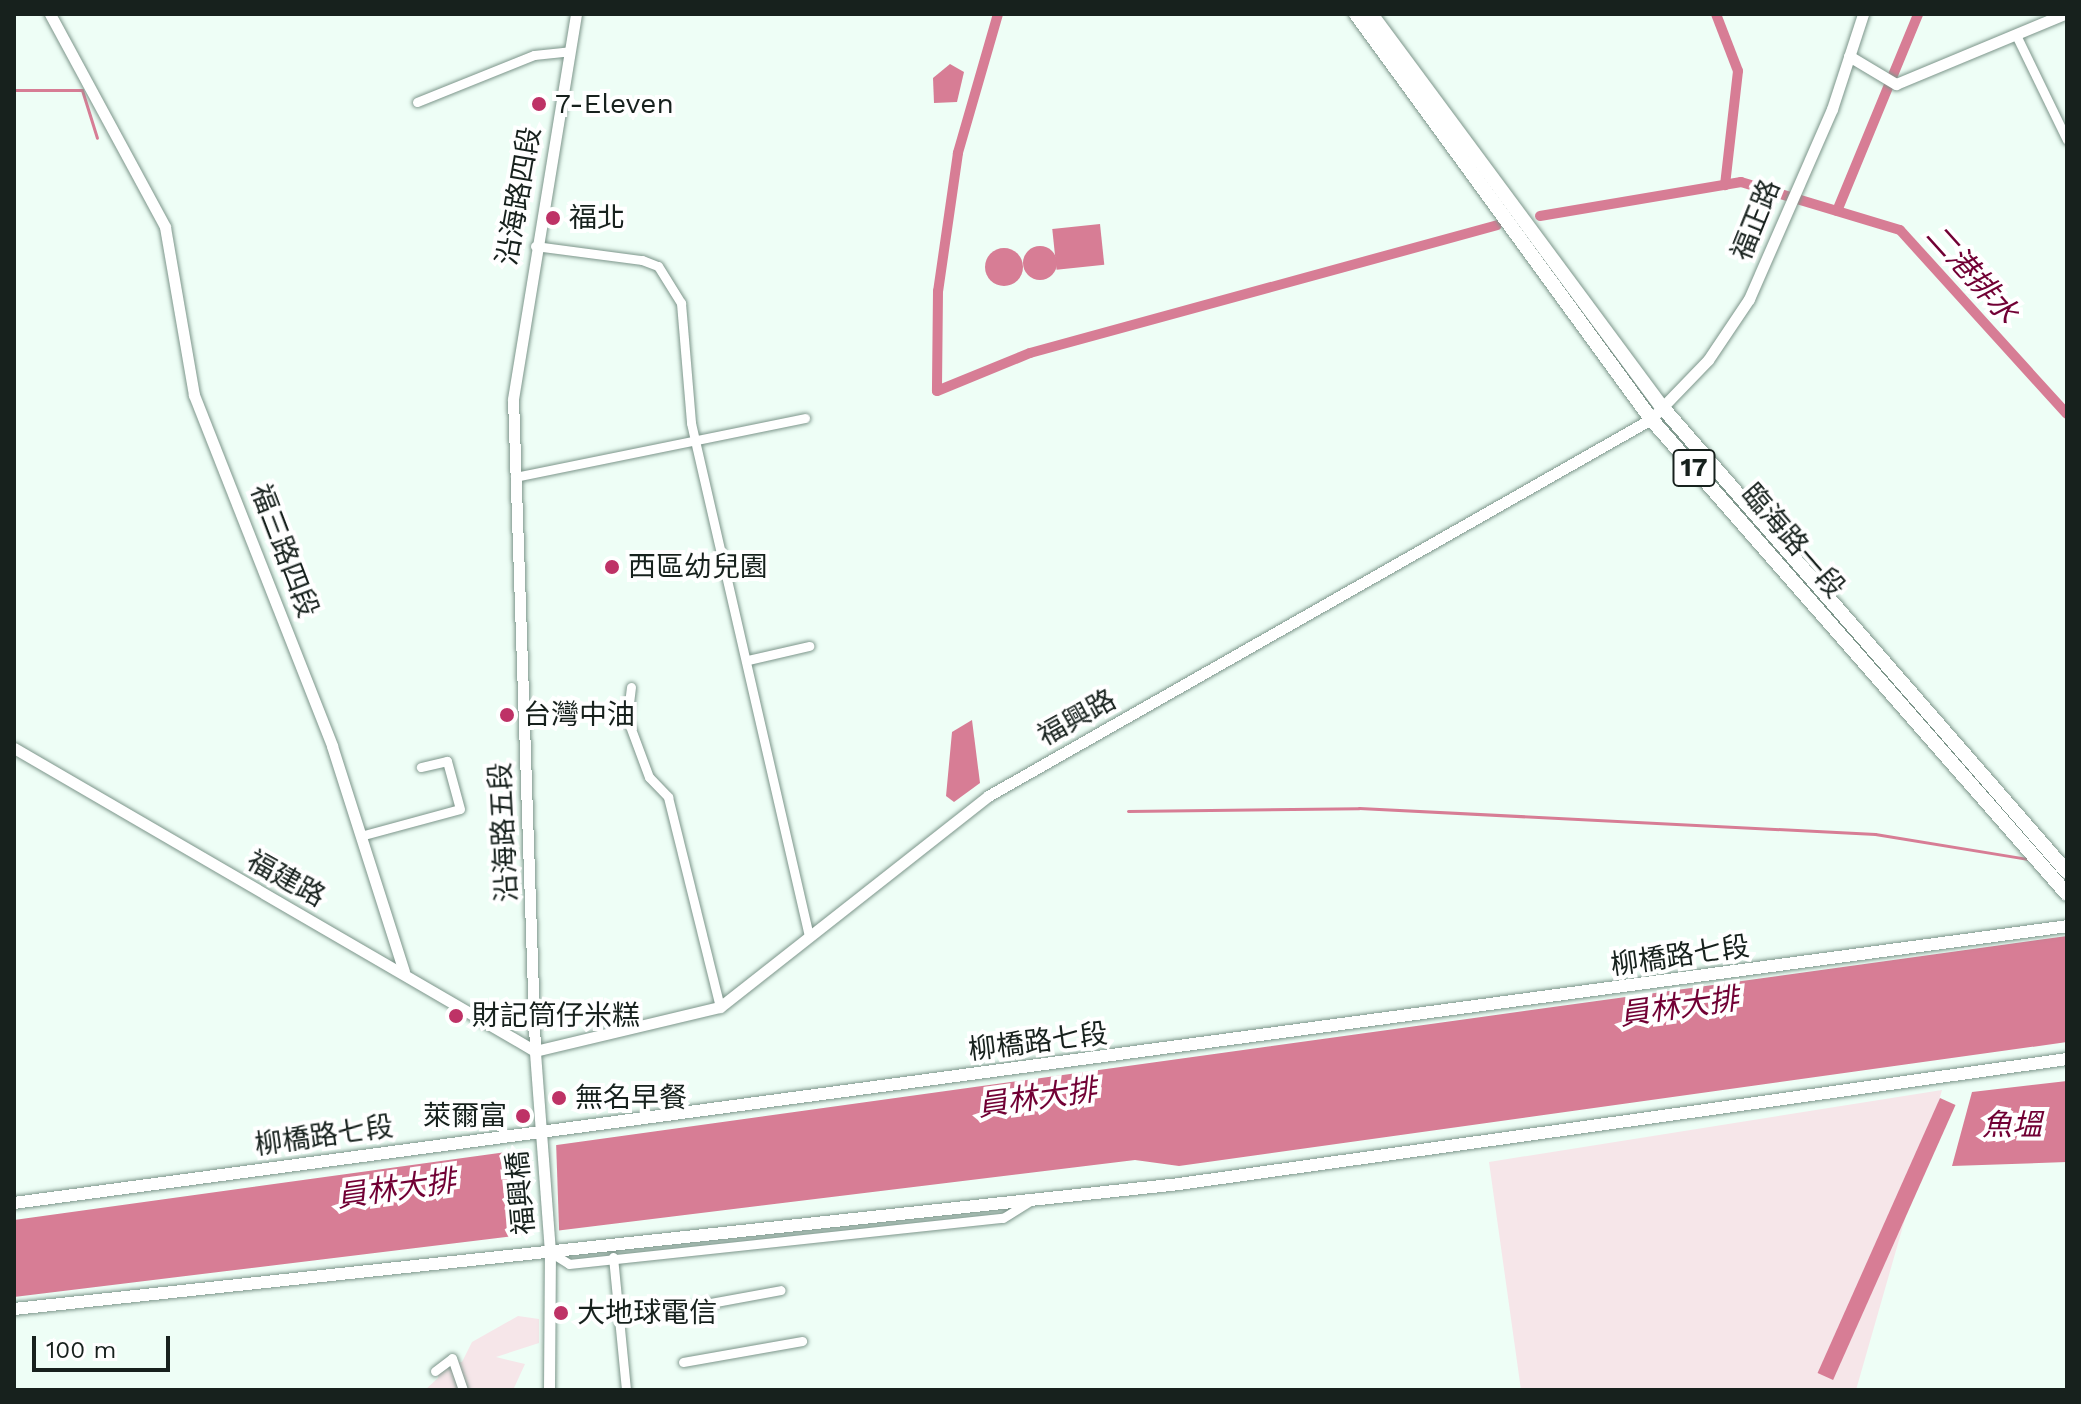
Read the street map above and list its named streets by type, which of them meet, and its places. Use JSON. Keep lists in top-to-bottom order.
{
  "streets": {
    "main road": ["17", "臨海路一段", "柳橋路七段"],
    "street": [
      "沿海路四段",
      "福正路",
      "福三路四段",
      "福興路",
      "沿海路五段",
      "福建路",
      "福興橋"
    ]
  },
  "crossings": [
    ["沿海路四段", "沿海路五段"],
    ["福正路", "臨海路一段"],
    ["福正路", "福興路"],
    ["臨海路一段", "福興路"],
    ["福三路四段", "福建路"],
    ["福興路", "沿海路五段"],
    ["福興路", "福建路"],
    ["沿海路五段", "福建路"],
    ["沿海路五段", "柳橋路七段"],
    ["沿海路五段", "福興橋"],
    ["柳橋路七段", "福興橋"]
  ],
  "water": ["二港排水", "員林大排", "魚塭"],
  "places": [
    "7-Eleven",
    "福北",
    "西區幼兒園",
    "台灣中油",
    "財記筒仔米糕",
    "無名早餐",
    "萊爾富",
    "大地球電信"
  ],
  "scale_bar": "100 m"
}
